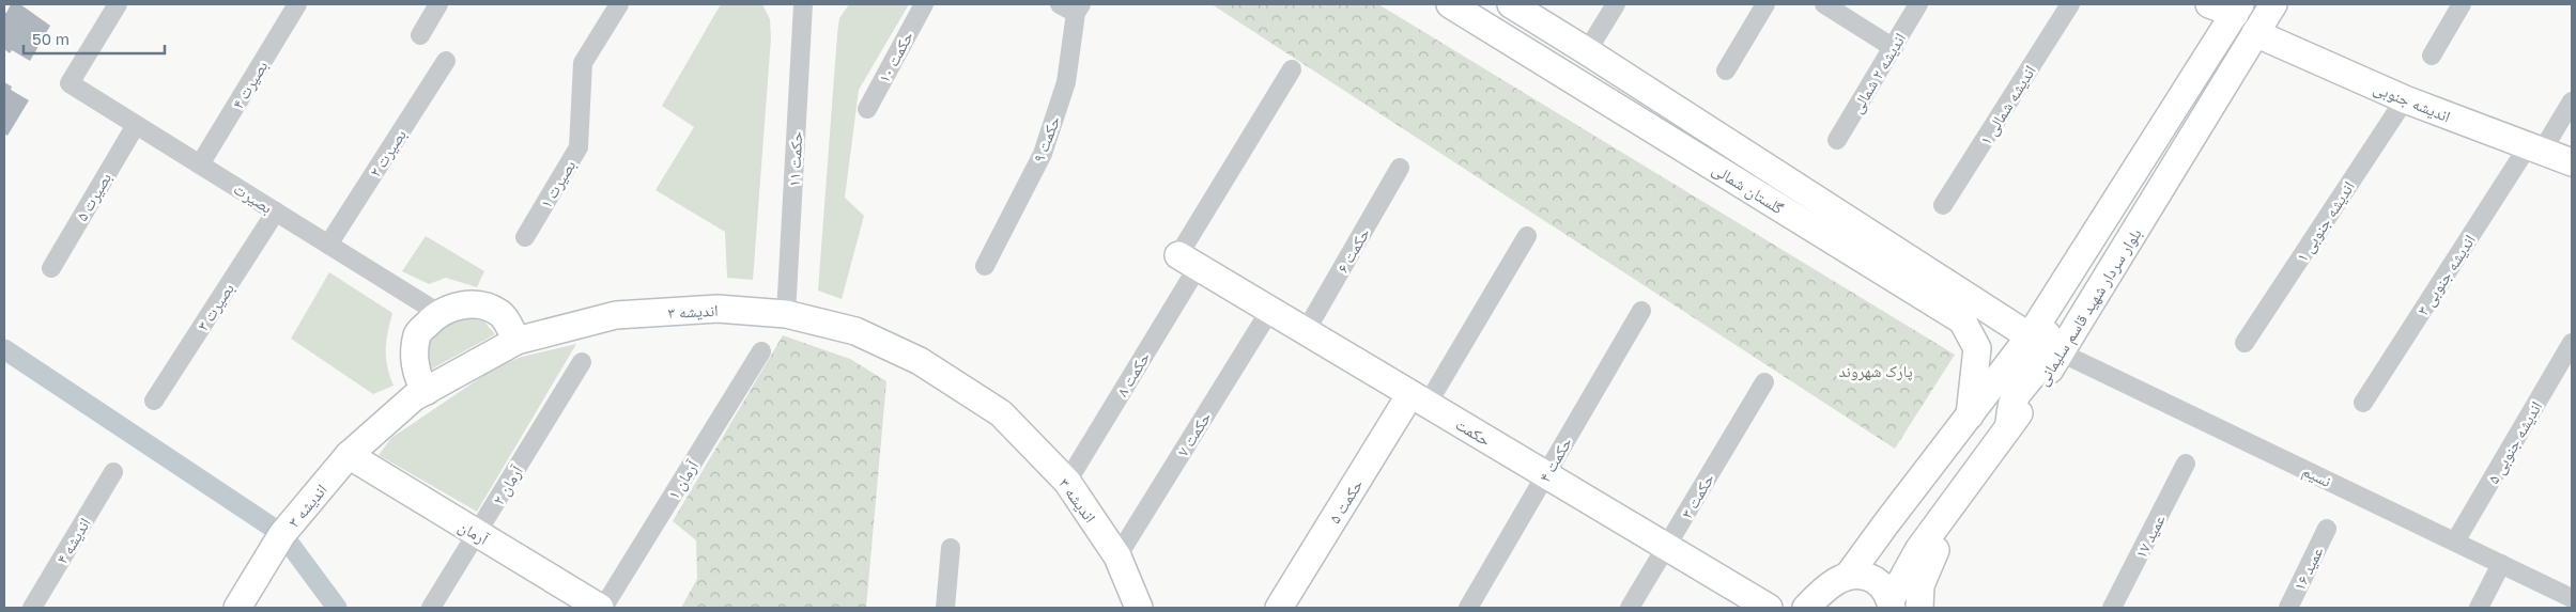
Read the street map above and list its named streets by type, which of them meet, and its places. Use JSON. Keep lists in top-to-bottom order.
{
  "streets": {
    "main road": [
      "اندیشه جنوبی",
      "گلستان شمالی",
      "بلوار سردار شهید قاسم سلیمانی",
      "اندیشه ۳",
      "حکمت",
      "حکمت ۵",
      "آرمان"
    ],
    "street": [
      "حکمت ۱۰",
      "اندیشه ۲ شمالی",
      "بصیرت ۴",
      "اندیشه شمالی ۱",
      "حکمت ۹",
      "بصیرت ۲",
      "حکمت ۱۱",
      "بصیرت ۱",
      "بصیرت ۵",
      "بصیرت",
      "اندیشه جنوبی ۱",
      "حکمت ۶",
      "اندیشه جنوبی ۳",
      "بصیرت ۳",
      "حکمت ۸",
      "حکمت ۷",
      "اندیشه جنوبی ۵",
      "حکمت ۴",
      "نسیم",
      "آرمان ۱",
      "آرمان ۲",
      "حکمت ۳",
      "عمید ۱۷",
      "اندیشه ۴",
      "عمید ۱۶"
    ]
  },
  "crossings": [
    ["بصیرت ۴", "بصیرت"],
    ["اندیشه جنوبی", "اندیشه جنوبی ۱"],
    ["اندیشه جنوبی", "اندیشه جنوبی ۳"],
    ["اندیشه جنوبی", "بلوار سردار شهید قاسم سلیمانی"],
    ["بصیرت ۲", "بصیرت"],
    ["حکمت ۱۱", "اندیشه ۳"],
    ["گلستان شمالی", "بلوار سردار شهید قاسم سلیمانی"],
    ["بصیرت ۵", "بصیرت"],
    ["بصیرت", "بصیرت ۳"],
    ["حکمت ۶", "حکمت"],
    ["بلوار سردار شهید قاسم سلیمانی", "نسیم"],
    ["اندیشه ۳", "حکمت ۸"],
    ["اندیشه ۳", "حکمت ۷"],
    ["اندیشه ۳", "آرمان"],
    ["حکمت ۸", "حکمت"],
    ["حکمت", "حکمت ۷"],
    ["حکمت", "حکمت ۴"],
    ["حکمت", "حکمت ۳"],
    ["حکمت", "حکمت ۵"],
    ["اندیشه جنوبی ۵", "نسیم"],
    ["آرمان ۱", "آرمان"],
    ["آرمان ۲", "آرمان"]
  ],
  "parks": ["پارک شهروند"],
  "scale_bar": "50 m"
}
